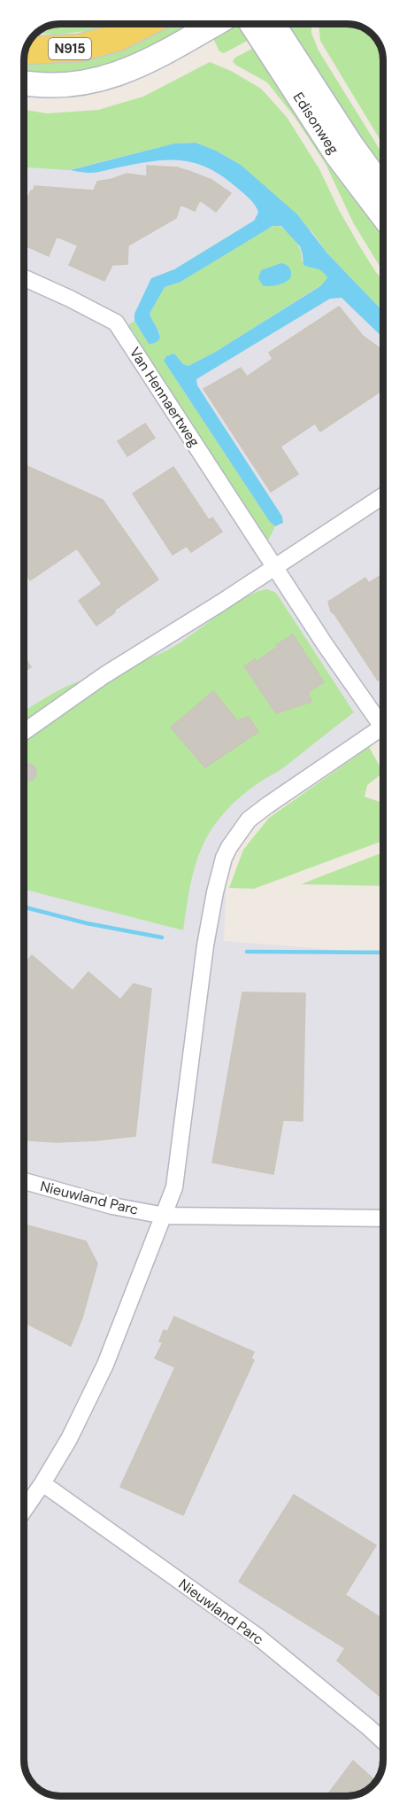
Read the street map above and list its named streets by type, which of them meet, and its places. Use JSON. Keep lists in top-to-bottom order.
{
  "streets": {
    "main road": ["N915", "Edisonweg"],
    "street": ["Van Hennaertweg", "Nieuwland Parc"]
  }
}
